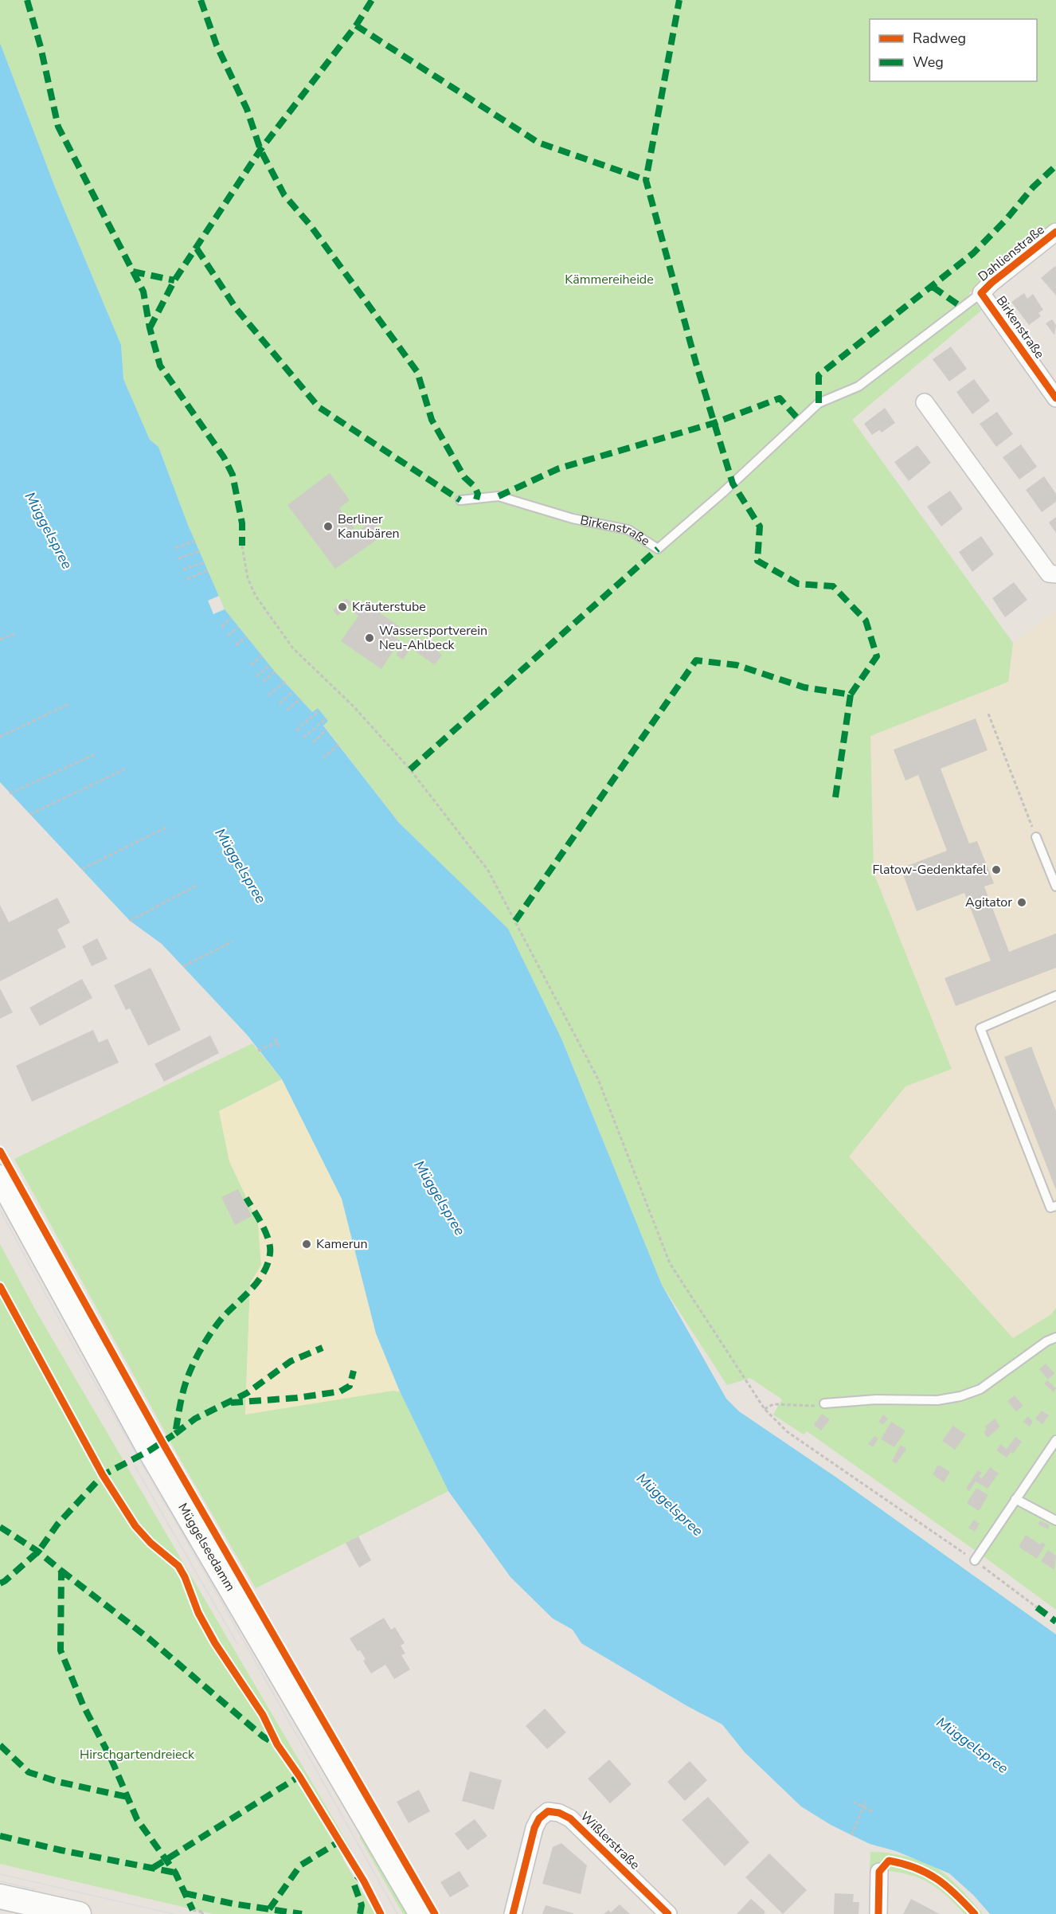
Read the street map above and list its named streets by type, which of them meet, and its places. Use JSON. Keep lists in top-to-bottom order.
{
  "streets": {
    "main road": ["Müggelseedamm"],
    "street": ["Dahlienstraße", "Birkenstraße", "Wißlerstraße"]
  },
  "crossings": [
    ["Dahlienstraße", "Birkenstraße"]
  ],
  "water": ["Müggelspree"],
  "parks": ["Kämmereiheide", "Hirschgartendreieck"],
  "places": [
    "Berliner Kanubären",
    "Kräuterstube",
    "Wassersportverein Neu-Ahlbeck",
    "Flatow-Gedenktafel",
    "Agitator",
    "Kamerun"
  ],
  "legend": ["Radweg", "Weg"]
}
